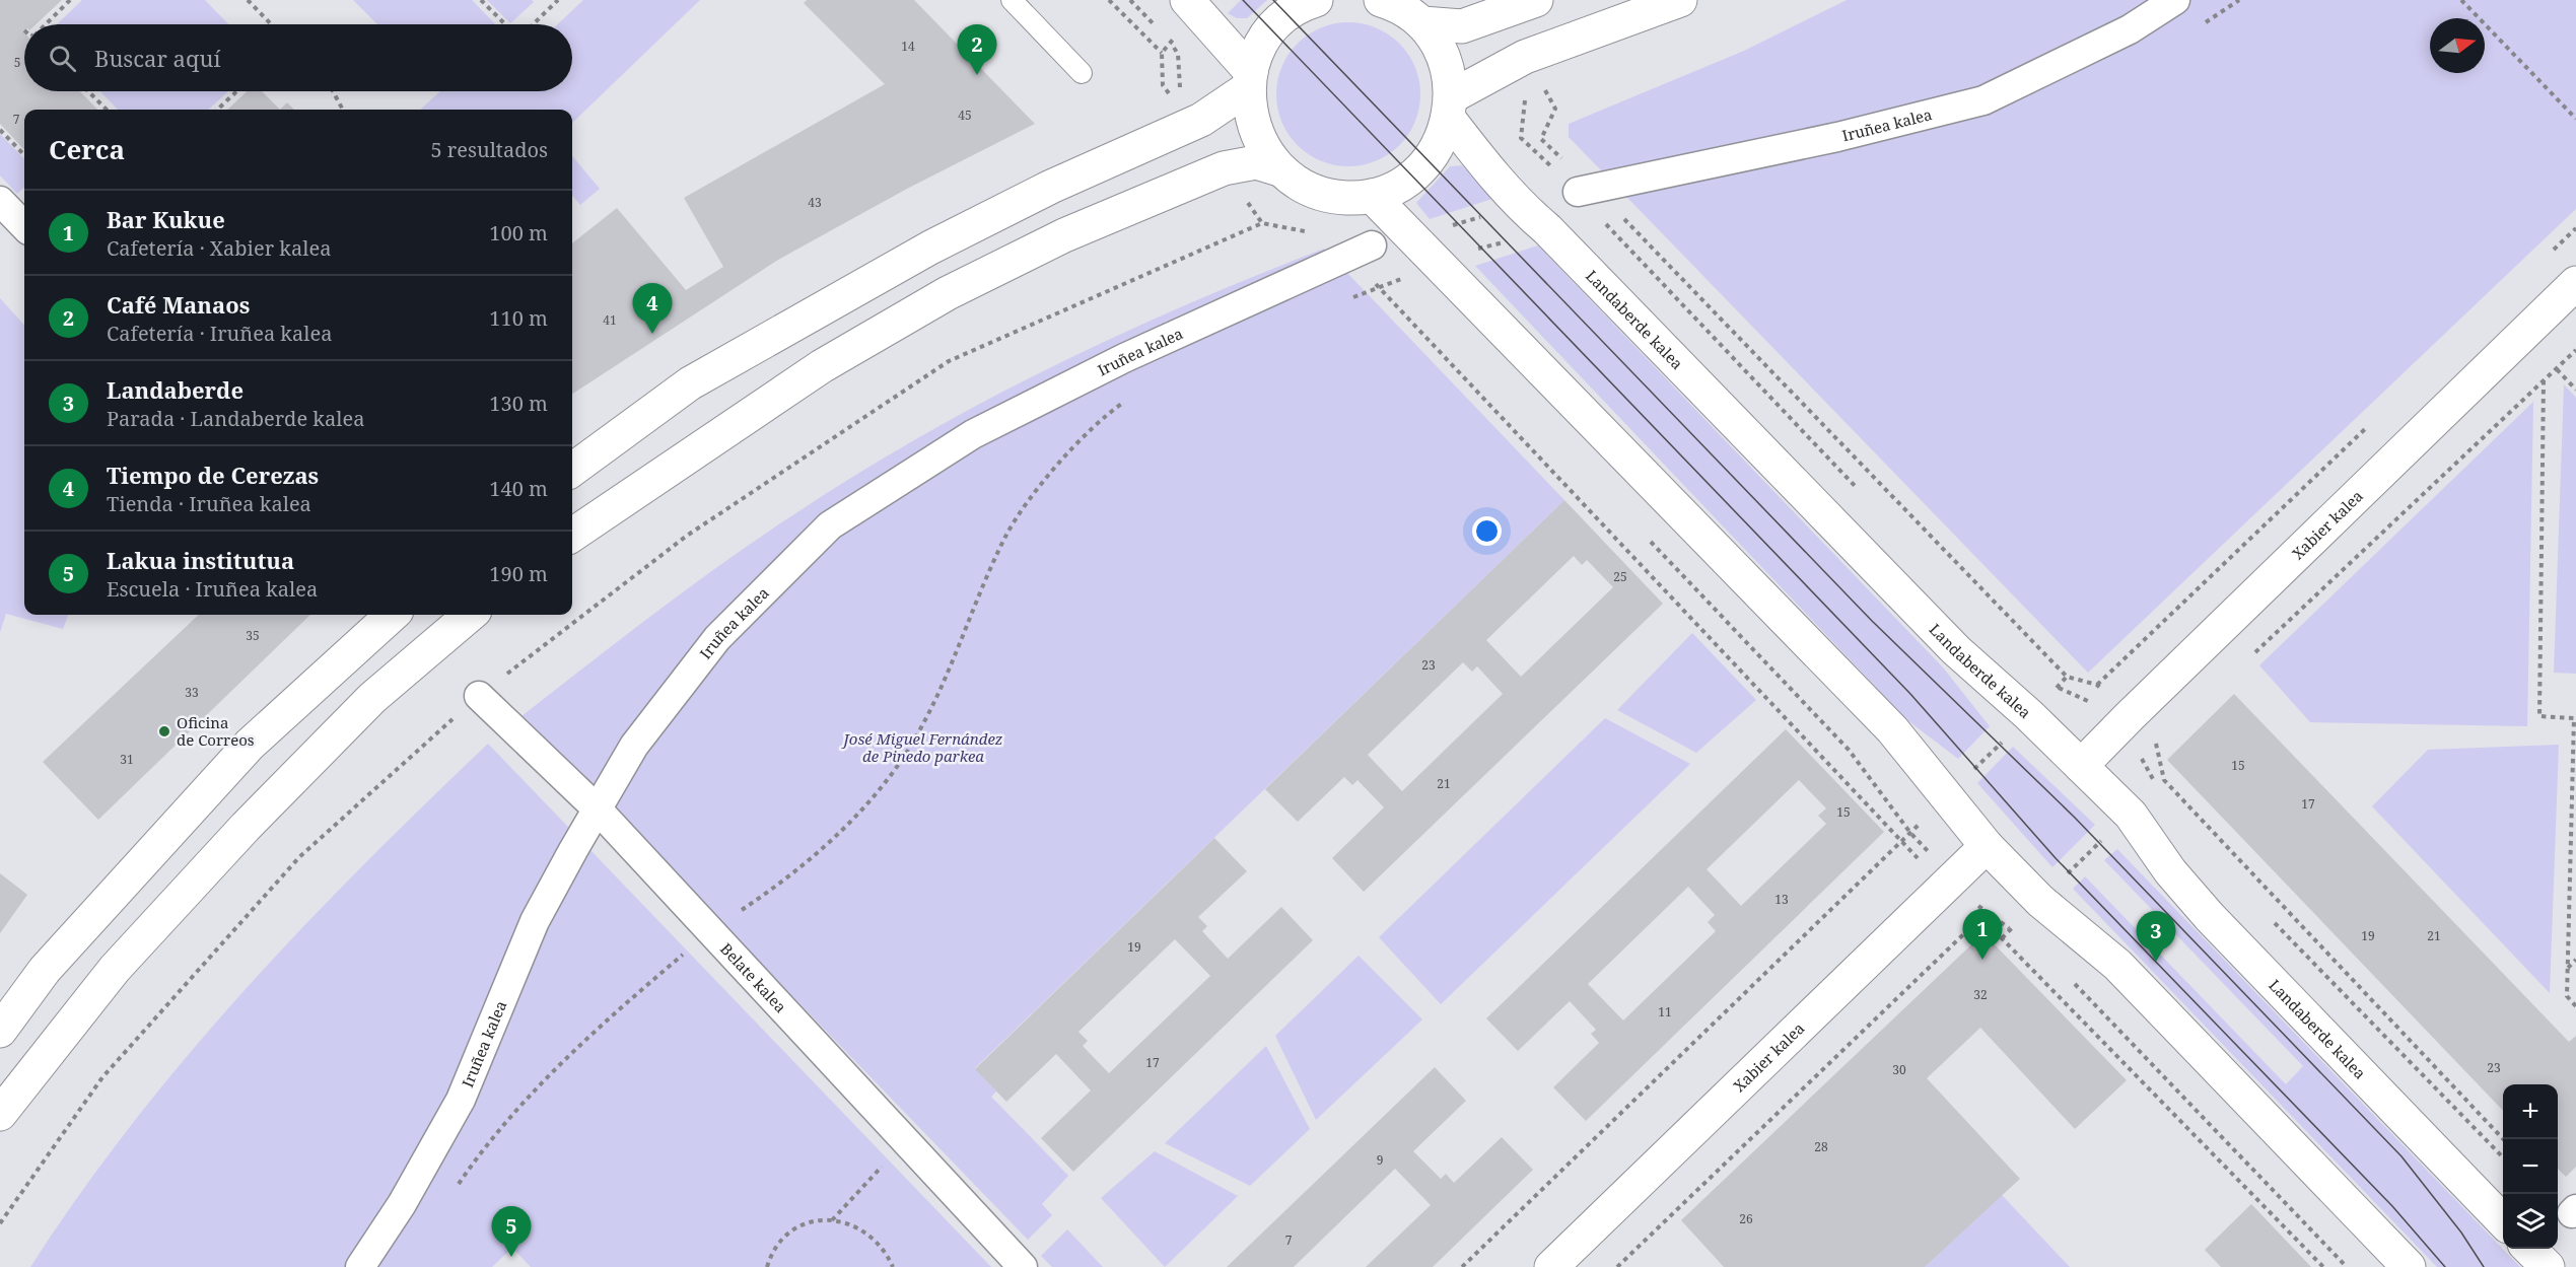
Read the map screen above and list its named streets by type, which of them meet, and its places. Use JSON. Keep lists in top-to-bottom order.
{
  "streets": {
    "street": [
      "Iruñea kalea",
      "Landaberde kalea",
      "Xabier kalea",
      "Belate kalea"
    ]
  },
  "crossings": [
    ["Iruñea kalea", "Belate kalea"],
    ["Landaberde kalea", "Xabier kalea"]
  ],
  "parks": ["José Miguel Fernández de Pinedo parkea"],
  "places": ["Oficina de Correos"],
  "house_numbers": [
    "14",
    "5",
    "45",
    "7",
    "43",
    "41",
    "25",
    "35",
    "23",
    "33",
    "31",
    "15",
    "21",
    "17",
    "15",
    "13",
    "19",
    "21",
    "19",
    "32",
    "11",
    "17",
    "23",
    "30",
    "28",
    "9",
    "26",
    "7"
  ],
  "north": "right",
  "page": {
    "pins": [
      "2",
      "4",
      "1",
      "3",
      "5"
    ],
    "search": "Buscar aquí",
    "heading": ["Cerca", "5 resultados"],
    "list": [
      {
        "mark": "1",
        "name": "Bar Kukue",
        "note": "Cafetería · Xabier kalea",
        "value": "100 m"
      },
      {
        "mark": "2",
        "name": "Café Manaos",
        "note": "Cafetería · Iruñea kalea",
        "value": "110 m"
      },
      {
        "mark": "3",
        "name": "Landaberde",
        "note": "Parada · Landaberde kalea",
        "value": "130 m"
      },
      {
        "mark": "4",
        "name": "Tiempo de Cerezas",
        "note": "Tienda · Iruñea kalea",
        "value": "140 m"
      },
      {
        "mark": "5",
        "name": "Lakua institutua",
        "note": "Escuela · Iruñea kalea",
        "value": "190 m"
      }
    ],
    "map_buttons": ["+", "−"]
  }
}
